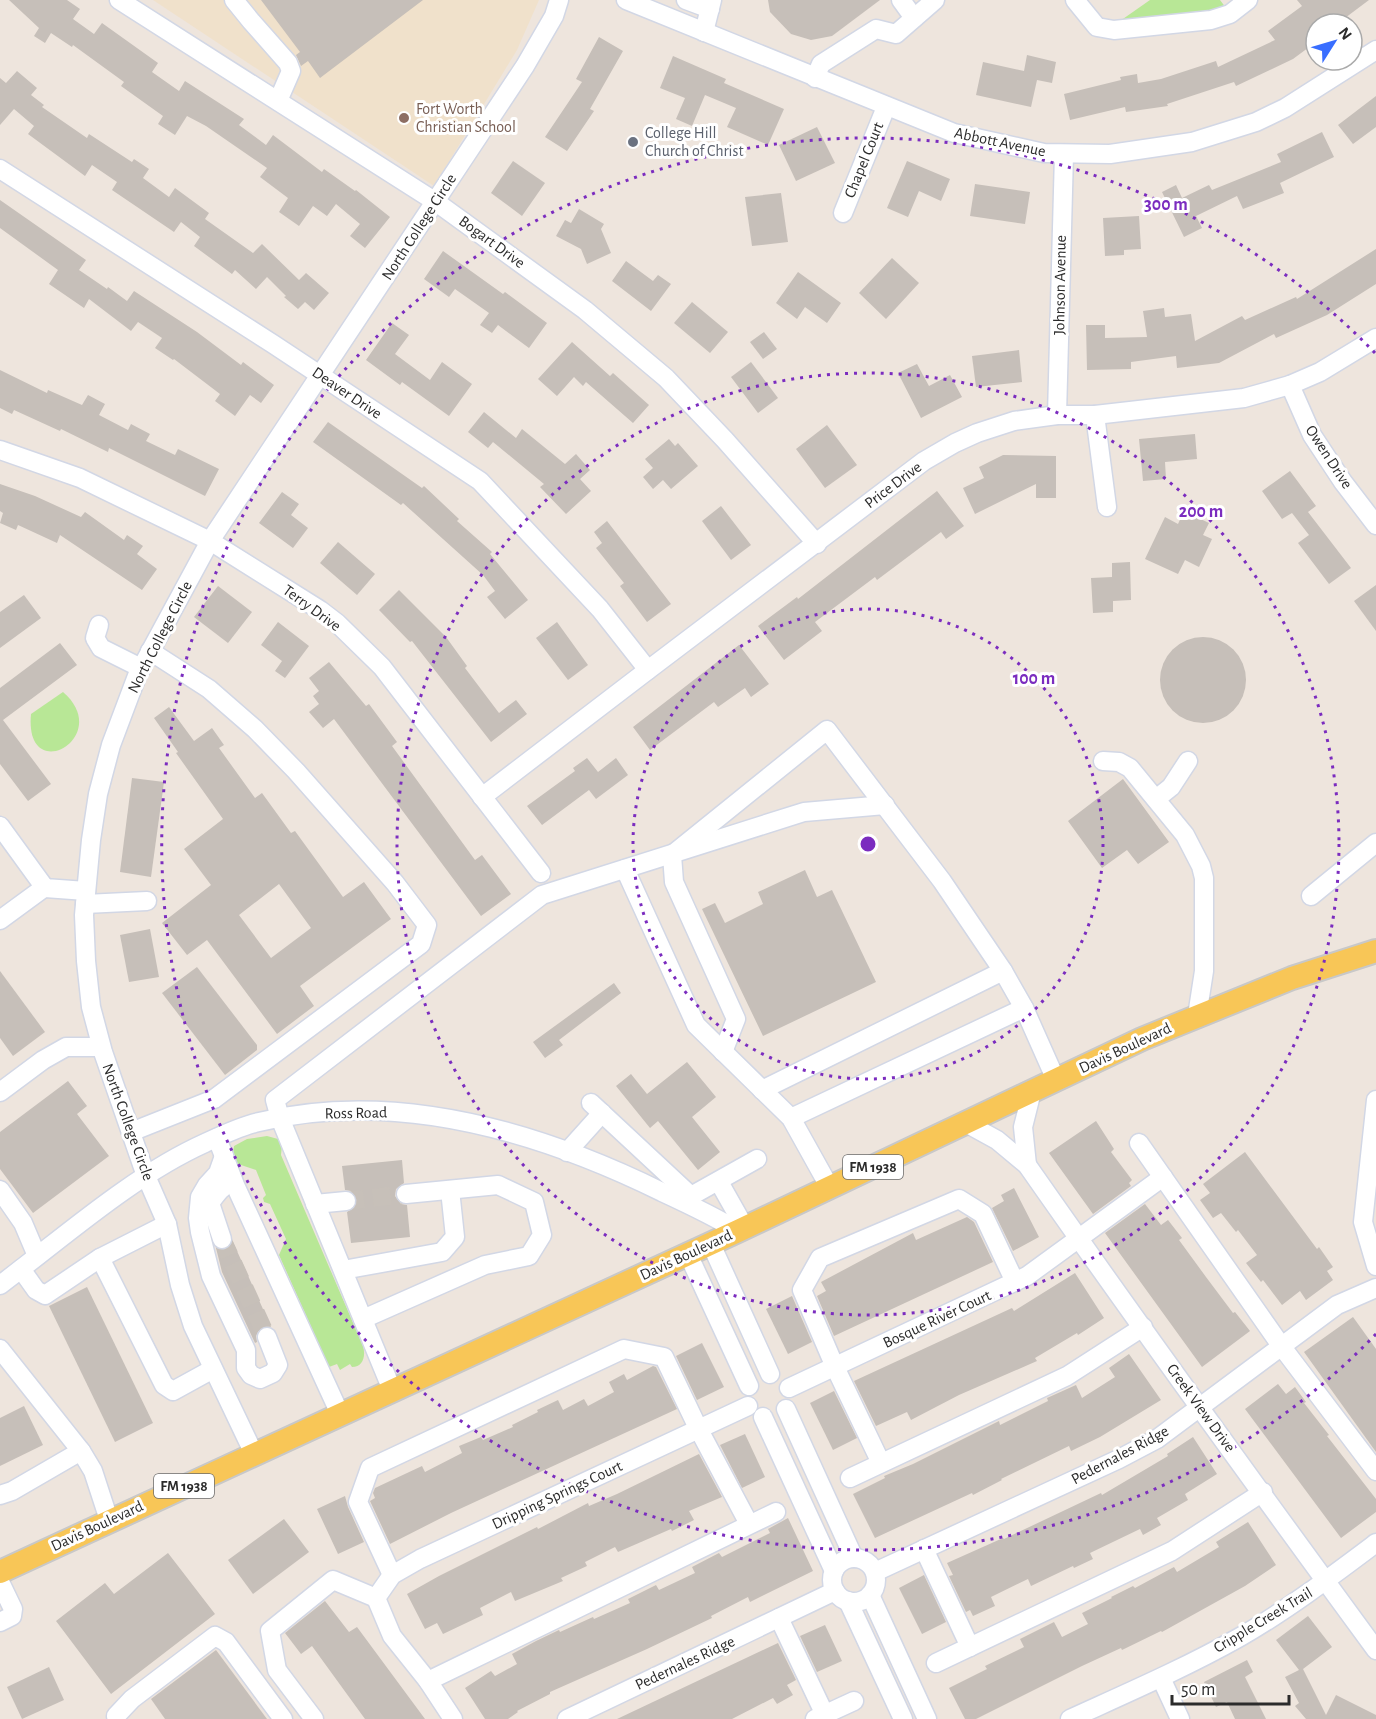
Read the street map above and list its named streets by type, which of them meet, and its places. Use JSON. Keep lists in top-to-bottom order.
{
  "streets": {
    "main road": ["Davis Boulevard", "FM 1938"],
    "street": [
      "Abbott Avenue",
      "Chapel Court",
      "North College Circle",
      "Bogart Drive",
      "Johnson Avenue",
      "Deaver Drive",
      "Owen Drive",
      "Price Drive",
      "Terry Drive",
      "Ross Road",
      "Bosque River Court",
      "Creek View Drive",
      "Pedernales Ridge",
      "Dripping Springs Court",
      "Cripple Creek Trail"
    ]
  },
  "crossings": [
    ["Abbott Avenue", "Chapel Court"],
    ["Abbott Avenue", "Johnson Avenue"],
    ["North College Circle", "Bogart Drive"],
    ["North College Circle", "Deaver Drive"],
    ["North College Circle", "Terry Drive"],
    ["North College Circle", "Davis Boulevard"],
    ["North College Circle", "Ross Road"],
    ["Bogart Drive", "Price Drive"],
    ["Johnson Avenue", "Price Drive"],
    ["Deaver Drive", "Price Drive"],
    ["Owen Drive", "Price Drive"],
    ["Price Drive", "Terry Drive"],
    ["Davis Boulevard", "Ross Road"],
    ["Davis Boulevard", "Creek View Drive"],
    ["Bosque River Court", "Creek View Drive"],
    ["Bosque River Court", "Dripping Springs Court"],
    ["Creek View Drive", "Pedernales Ridge"],
    ["Creek View Drive", "Cripple Creek Trail"]
  ],
  "places": ["Fort Worth Christian School", "College Hill Church of Christ"],
  "scale_bar": "50 m",
  "north": "top right",
  "rings": ["300 m", "200 m", "100 m"]
}
